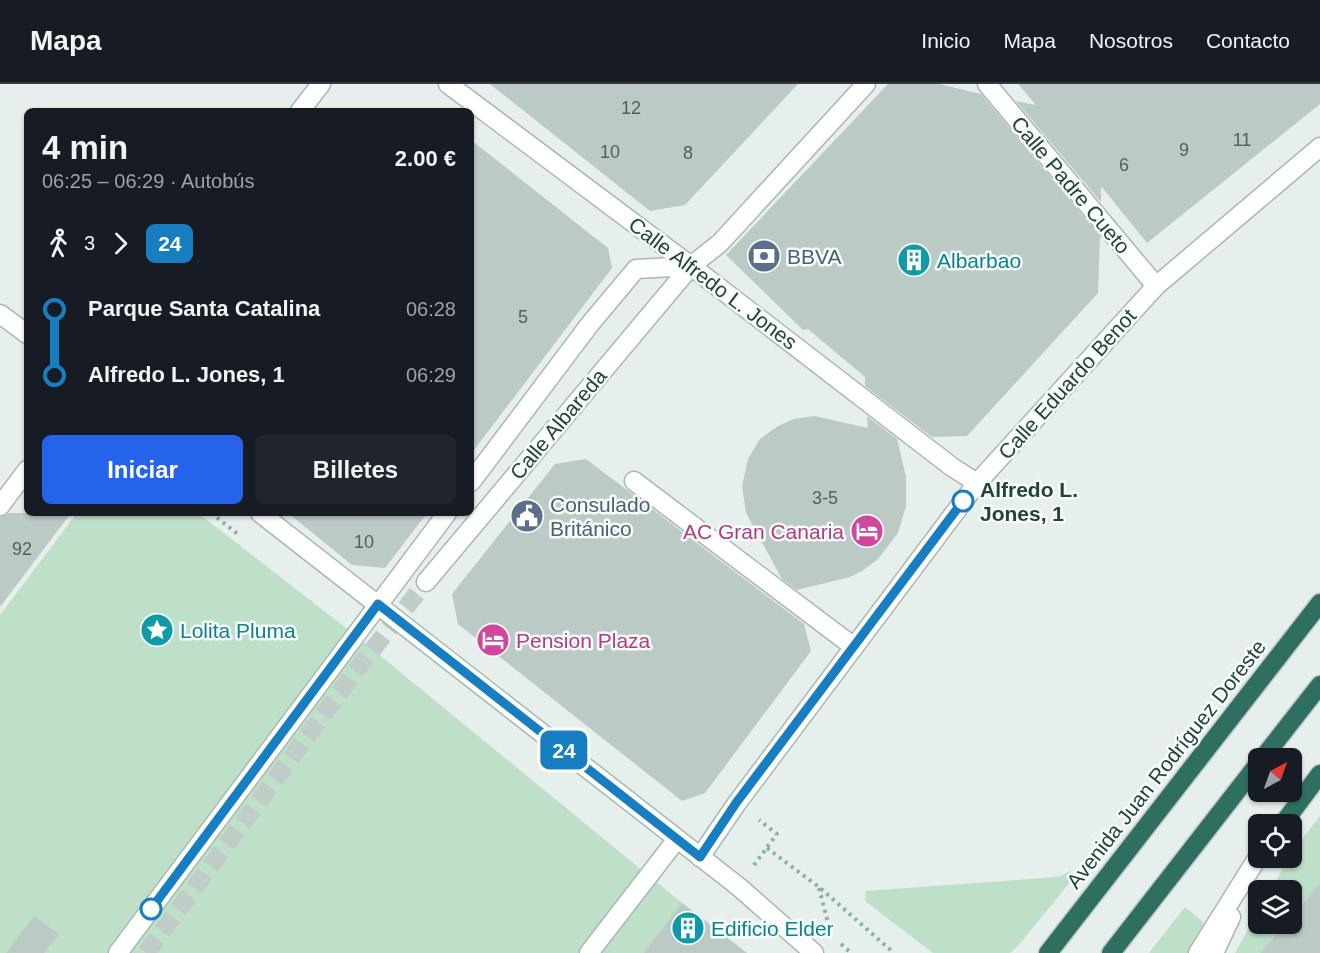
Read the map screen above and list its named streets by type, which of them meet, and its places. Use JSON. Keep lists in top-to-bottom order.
{
  "streets": {
    "highway": ["Avenida Juan Rodríguez Doreste"],
    "street": [
      "Calle Padre Cueto",
      "Calle Alfredo L. Jones",
      "Calle Eduardo Benot",
      "Calle Albareda"
    ]
  },
  "crossings": [
    ["Calle Padre Cueto", "Calle Eduardo Benot"],
    ["Calle Alfredo L. Jones", "Calle Eduardo Benot"],
    ["Calle Alfredo L. Jones", "Calle Albareda"]
  ],
  "places": {
    "bank": ["BBVA"],
    "building": ["Albarbao", "Edificio Elder"],
    "other": ["Alfredo L. Jones, 1"],
    "public building": ["Consulado Británico"],
    "hotel": ["AC Gran Canaria", "Pension Plaza"],
    "place": ["Lolita Pluma"]
  },
  "lines": ["bus line 24"],
  "house_numbers": [
    "12",
    "11",
    "9",
    "10",
    "8",
    "6",
    "5",
    "3-5",
    "10",
    "92"
  ],
  "north": "top right",
  "page": {
    "header": "Mapa",
    "nav": [
      "Inicio",
      "Mapa",
      "Nosotros",
      "Contacto"
    ],
    "on_map": "24",
    "heading": ["4 min", "06:25 – 06:29 · Autobús", "2.00 €"],
    "legs": ["3", "24"],
    "list": [
      {
        "name": "Parque Santa Catalina",
        "value": "06:28"
      },
      {
        "name": "Alfredo L. Jones, 1",
        "value": "06:29"
      }
    ],
    "buttons": ["Iniciar", "Billetes"]
  }
}
